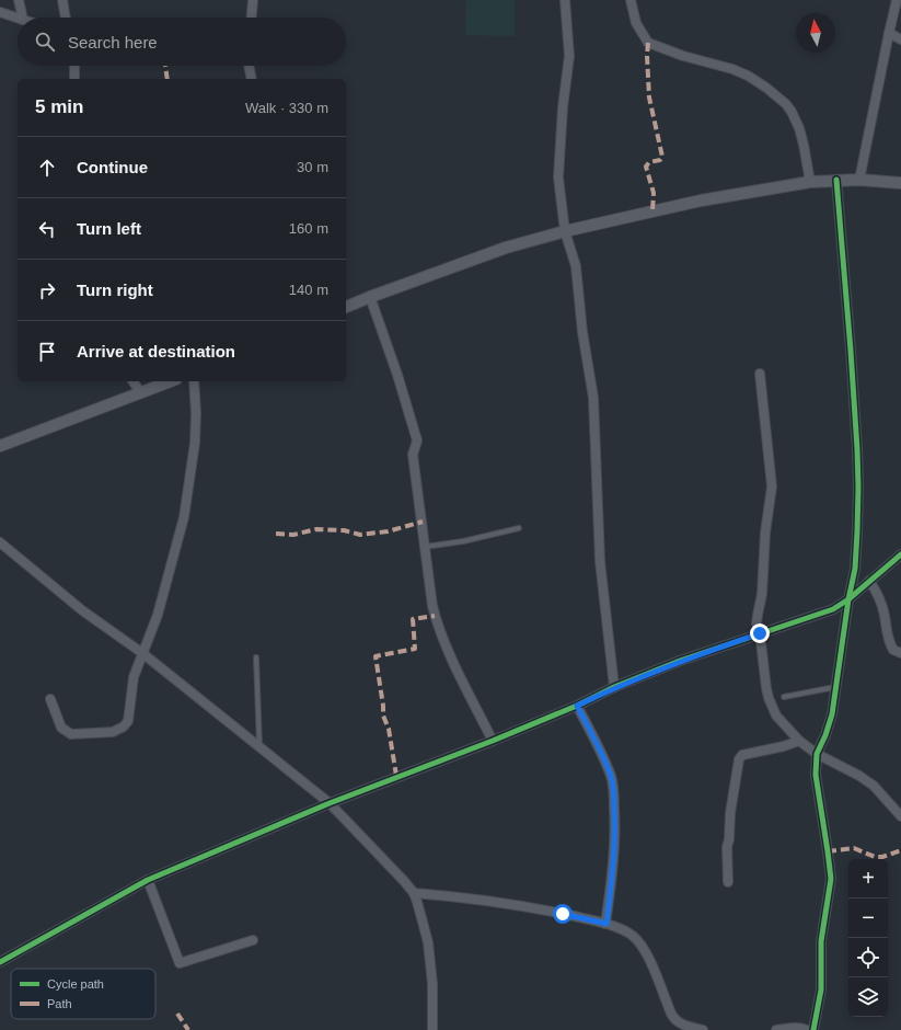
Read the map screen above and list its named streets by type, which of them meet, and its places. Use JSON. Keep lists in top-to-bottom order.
{
  "legend": ["Cycle path", "Path"],
  "north": "top",
  "page": {
    "search": "Search here",
    "heading": ["5 min", "Walk · 330 m"],
    "list": [
      ["Continue", "30 m"],
      ["Turn left", "160 m"],
      ["Turn right", "140 m"],
      "Arrive at destination"
    ],
    "map_buttons": ["+", "−"]
  }
}
